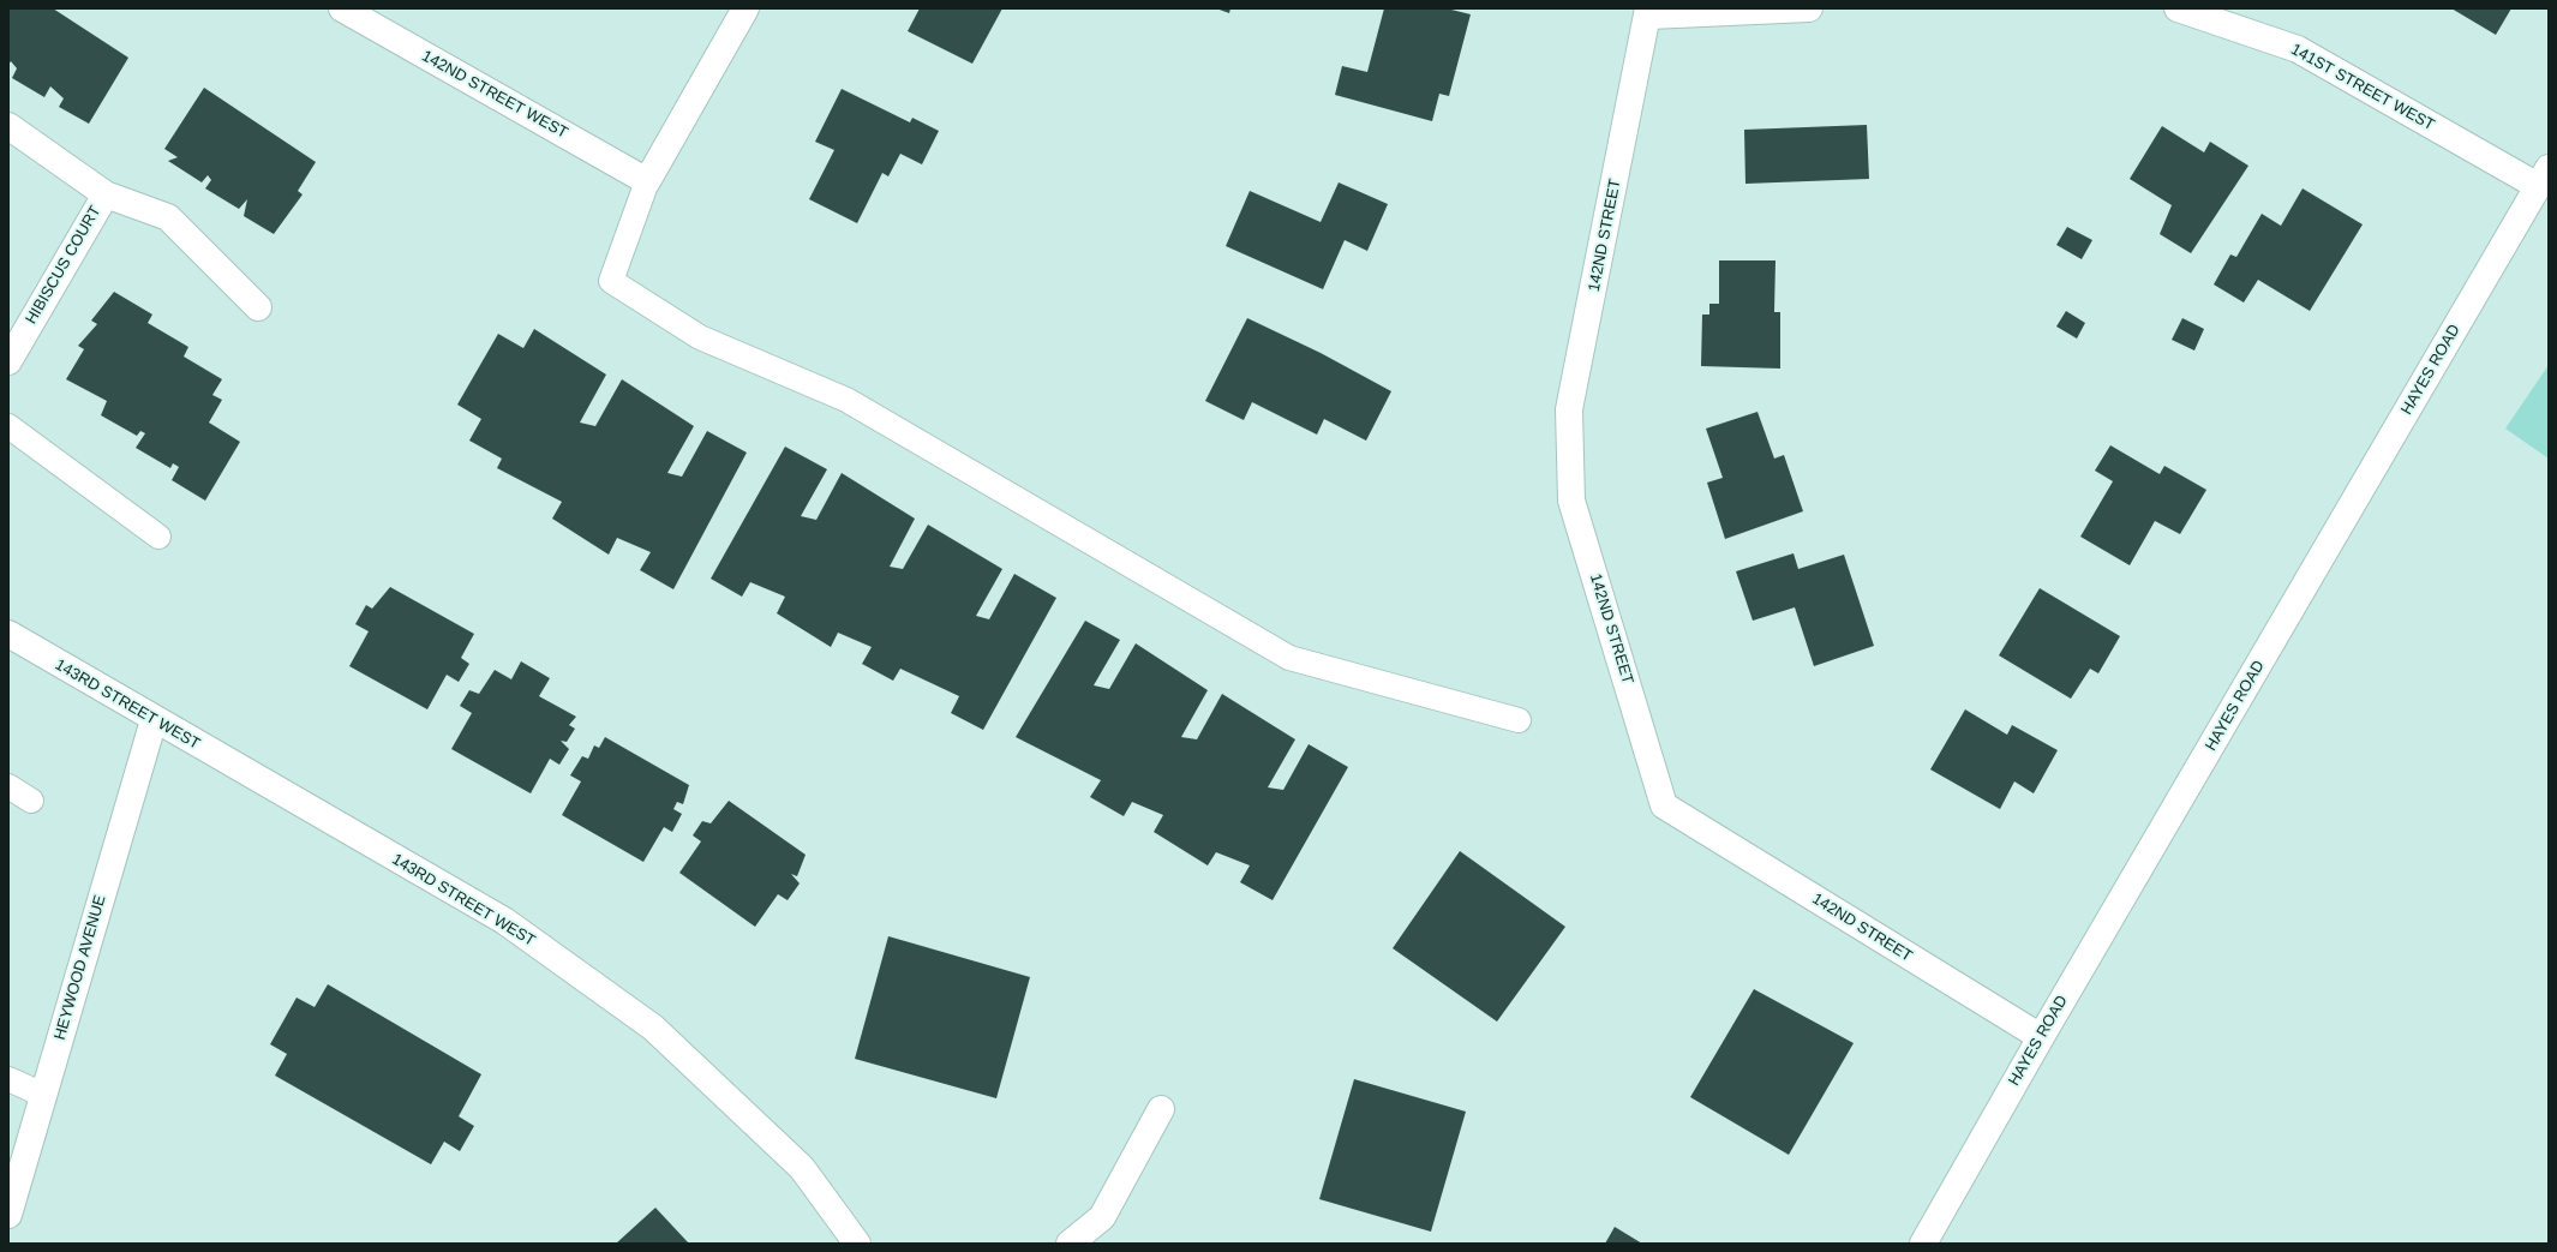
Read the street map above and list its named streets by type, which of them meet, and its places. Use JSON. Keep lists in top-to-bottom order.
{
  "streets": {
    "street": [
      "141ST STREET WEST",
      "142ND STREET WEST",
      "142ND STREET",
      "HIBISCUS COURT",
      "HAYES ROAD",
      "143RD STREET WEST",
      "HEYWOOD AVENUE"
    ]
  },
  "crossings": [
    ["141ST STREET WEST", "HAYES ROAD"],
    ["142ND STREET", "HAYES ROAD"],
    ["143RD STREET WEST", "HEYWOOD AVENUE"]
  ]
}
